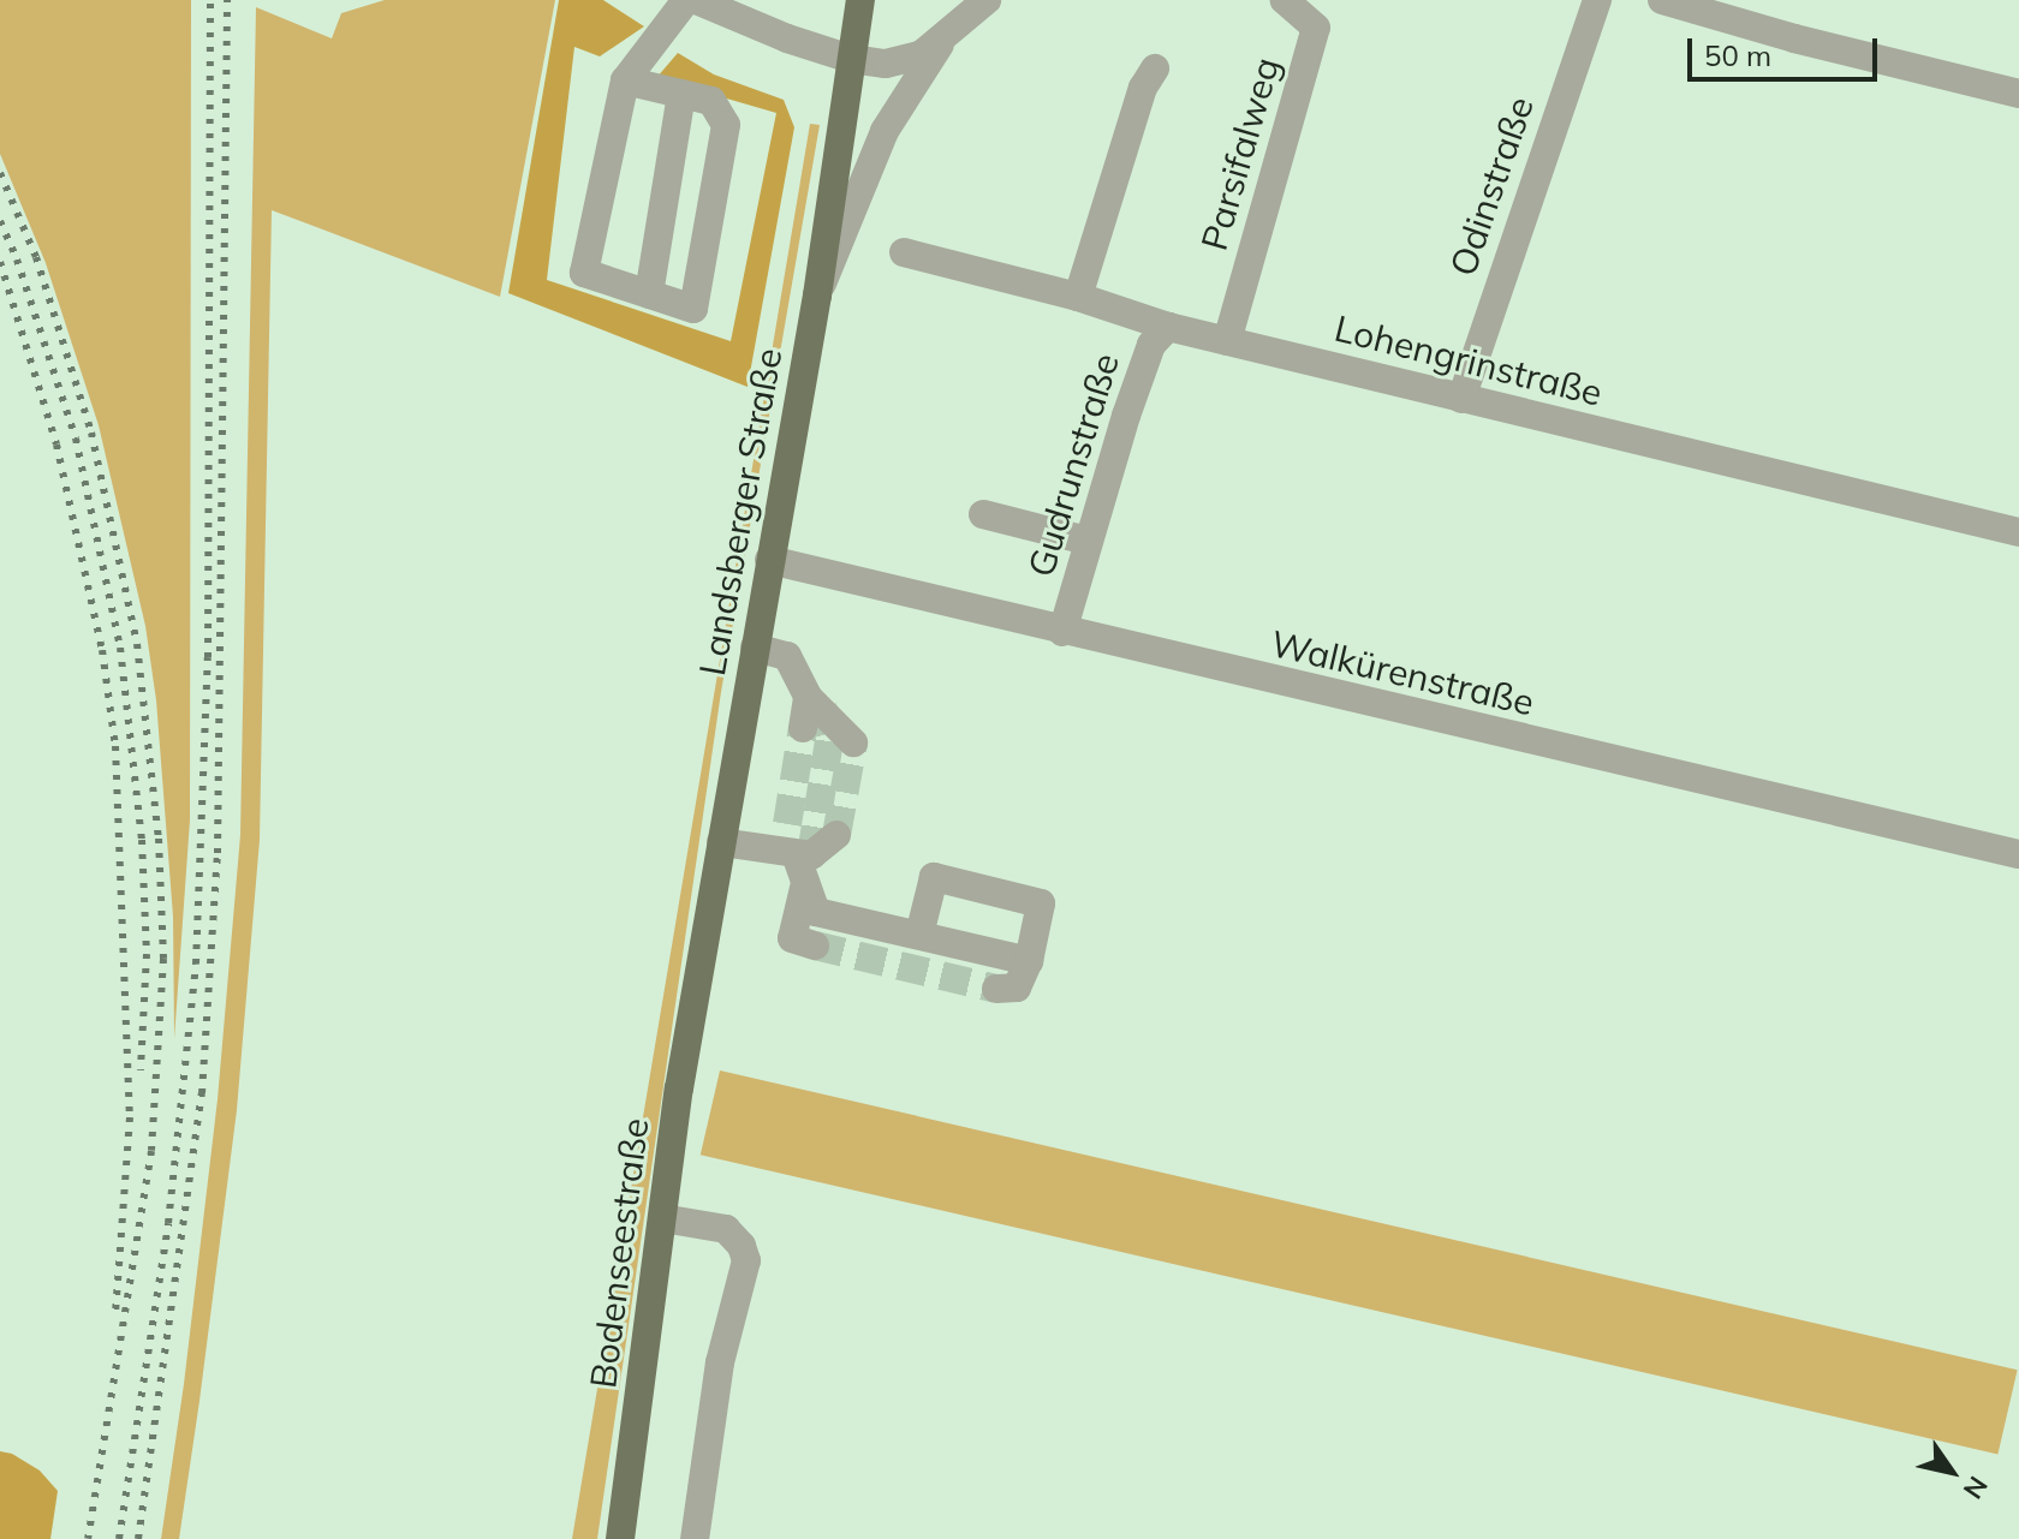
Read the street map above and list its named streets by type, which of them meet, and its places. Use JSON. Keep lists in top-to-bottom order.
{
  "streets": {
    "main road": ["Landsberger Straße", "Bodenseestraße"],
    "street": [
      "Parsifalweg",
      "Odinstraße",
      "Lohengrinstraße",
      "Gudrunstraße",
      "Walkürenstraße"
    ]
  },
  "crossings": [
    ["Parsifalweg", "Lohengrinstraße"],
    ["Odinstraße", "Lohengrinstraße"],
    ["Lohengrinstraße", "Gudrunstraße"],
    ["Gudrunstraße", "Walkürenstraße"],
    ["Landsberger Straße", "Walkürenstraße"],
    ["Landsberger Straße", "Bodenseestraße"]
  ],
  "scale_bar": "50 m",
  "north": "bottom right"
}
